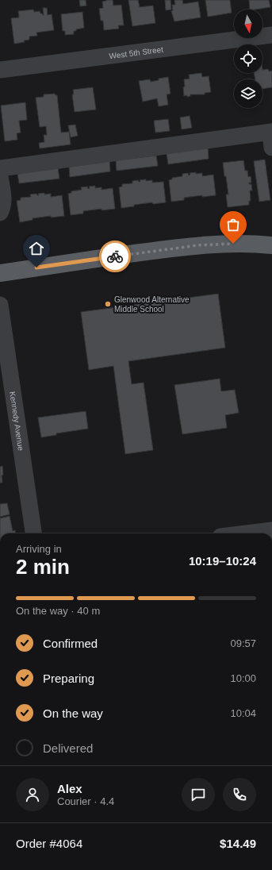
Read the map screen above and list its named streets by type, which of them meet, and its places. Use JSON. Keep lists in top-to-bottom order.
{
  "streets": {
    "street": ["West 5th Street", "Kennedy Avenue"]
  },
  "places": ["Glenwood Alternative Middle School"],
  "north": "bottom",
  "page": {
    "heading": ["2 min", "Arriving in", "10:19–10:24"],
    "panel": [
      "Alex",
      "Courier · 4.4",
      "Order #4064",
      "$14.49"
    ],
    "bar": "On the way · 40 m",
    "list": [
      ["Confirmed", "09:57"],
      ["Preparing", "10:00"],
      ["On the way", "10:04"],
      "Delivered"
    ]
  }
}
